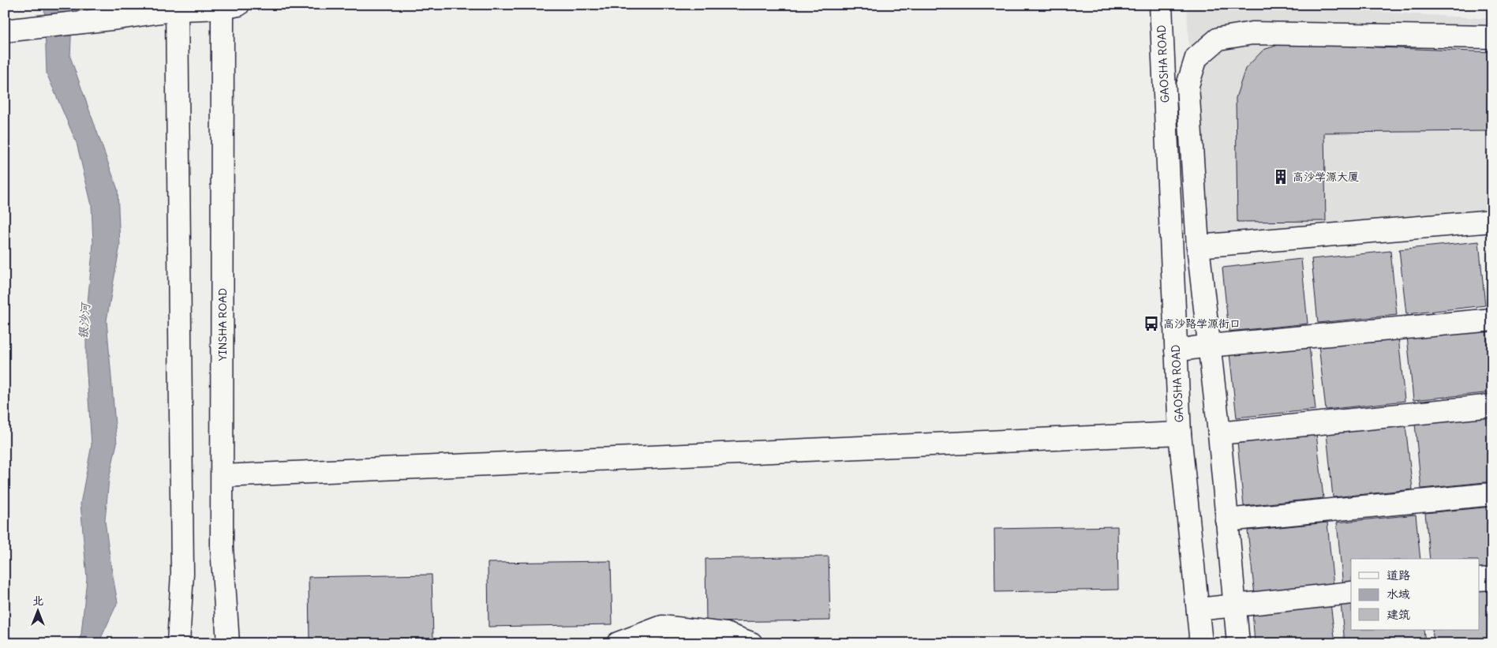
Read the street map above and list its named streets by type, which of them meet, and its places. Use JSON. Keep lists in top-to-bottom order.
{
  "streets": {
    "street": ["GAOSHA ROAD", "YINSHA ROAD"]
  },
  "water": ["银沙河"],
  "places": {
    "building": ["高沙学源大厦"],
    "bus stop": ["高沙路学源街口"]
  },
  "legend": ["道路", "水域", "建筑"],
  "north": "top"
}
